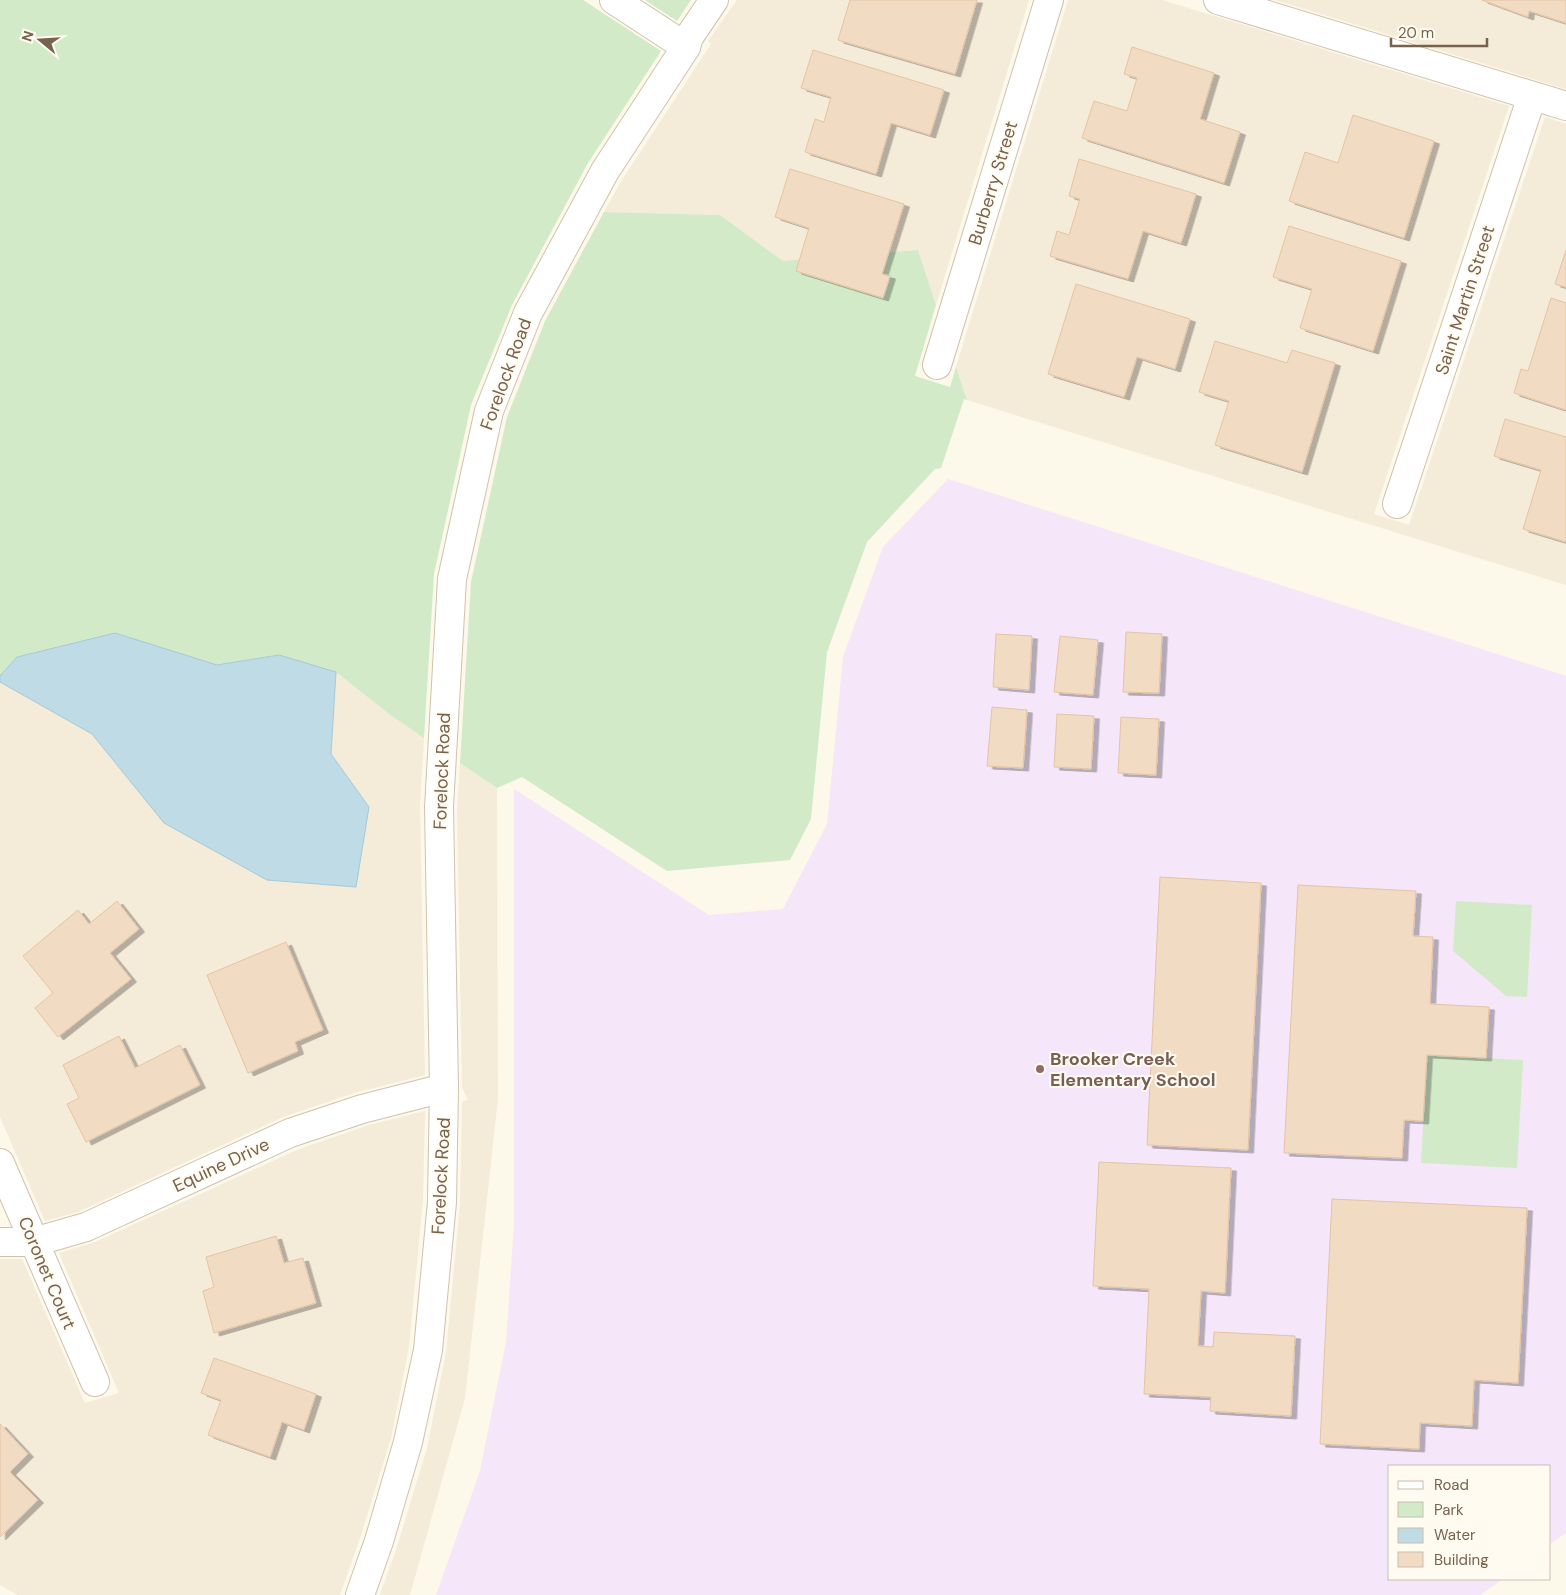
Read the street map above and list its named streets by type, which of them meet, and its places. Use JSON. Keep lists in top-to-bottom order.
{
  "streets": {
    "street": [
      "Burberry Street",
      "Saint Martin Street",
      "Forelock Road",
      "Equine Drive",
      "Coronet Court"
    ]
  },
  "crossings": [
    ["Forelock Road", "Equine Drive"],
    ["Equine Drive", "Coronet Court"]
  ],
  "places": ["Brooker Creek Elementary School"],
  "legend": [
    "Road",
    "Park",
    "Water",
    "Building"
  ],
  "scale_bar": "20 m",
  "north": "left"
}
